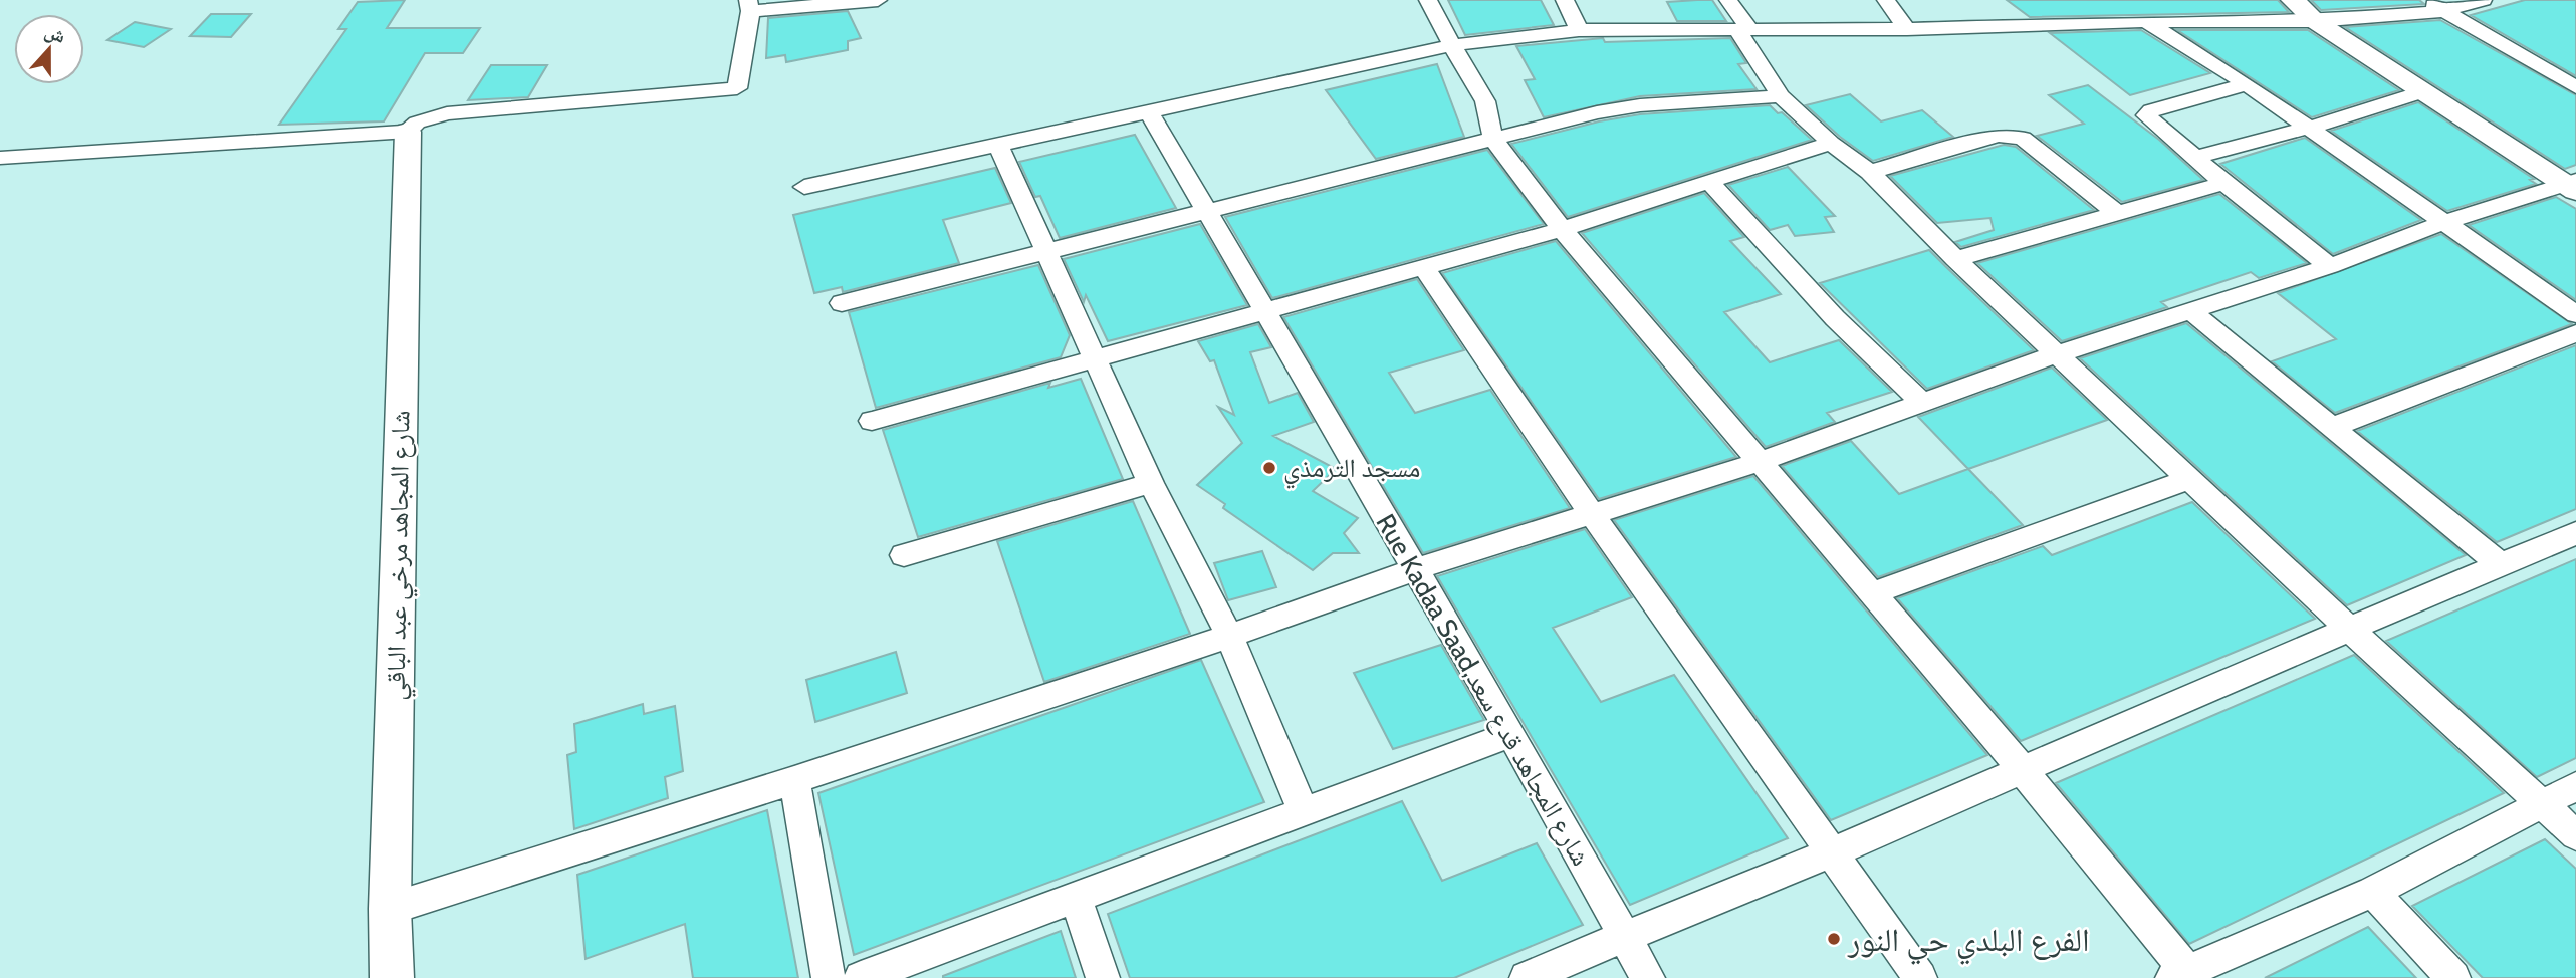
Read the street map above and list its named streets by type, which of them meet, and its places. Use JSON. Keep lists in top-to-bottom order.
{
  "streets": {
    "street": ["شارع المجاهد مرخي عبد الباقي", "Rue Kadaa Saad,شارع المجاهد قدع سعد"]
  },
  "places": ["مسجد الترمذي", "الفرع البلدي حي النور"],
  "north": "top"
}
